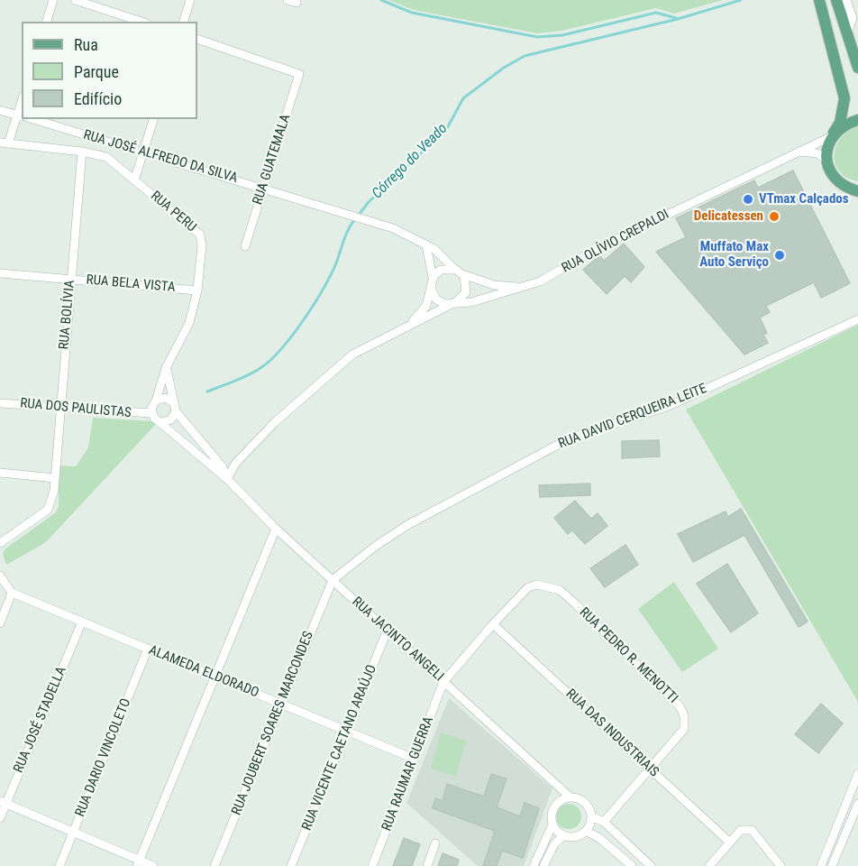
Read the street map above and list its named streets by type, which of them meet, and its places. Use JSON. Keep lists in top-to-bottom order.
{
  "streets": {
    "street": [
      "RUA JOSÉ ALFREDO DA SILVA",
      "RUA GUATEMALA",
      "RUA PERU",
      "RUA OLÍVIO CREPALDI",
      "RUA BELA VISTA",
      "RUA BOLÍVIA",
      "RUA DOS PAULISTAS",
      "RUA DAVID CERQUEIRA LEITE",
      "RUA JACINTO ANGELI",
      "RUA PEDRO R. MENOTTI",
      "ALAMEDA ELDORADO",
      "RUA JOSÉ STADELLA",
      "RUA JOUBERT SOARES MARCONDES",
      "RUA DAS INDUSTRIAIS",
      "RUA VICENTE CAETANO ARAÚJO",
      "RUA DARIO VINCOLETO",
      "RUA RAUMAR GUERRA"
    ]
  },
  "crossings": [
    ["RUA JOSÉ ALFREDO DA SILVA", "RUA GUATEMALA"],
    ["RUA JOSÉ ALFREDO DA SILVA", "RUA OLÍVIO CREPALDI"],
    ["RUA PERU", "RUA BELA VISTA"],
    ["RUA PERU", "RUA BOLÍVIA"],
    ["RUA PERU", "RUA DOS PAULISTAS"],
    ["RUA PERU", "RUA JACINTO ANGELI"],
    ["RUA OLÍVIO CREPALDI", "RUA JACINTO ANGELI"],
    ["RUA BELA VISTA", "RUA BOLÍVIA"],
    ["RUA BOLÍVIA", "RUA DOS PAULISTAS"],
    ["RUA DOS PAULISTAS", "RUA JACINTO ANGELI"],
    ["RUA DAVID CERQUEIRA LEITE", "RUA JACINTO ANGELI"],
    ["RUA DAVID CERQUEIRA LEITE", "RUA JOUBERT SOARES MARCONDES"],
    ["RUA JACINTO ANGELI", "RUA JOUBERT SOARES MARCONDES"],
    ["RUA JACINTO ANGELI", "RUA VICENTE CAETANO ARAÚJO"],
    ["RUA JACINTO ANGELI", "RUA RAUMAR GUERRA"],
    ["RUA PEDRO R. MENOTTI", "RUA DAS INDUSTRIAIS"],
    ["RUA PEDRO R. MENOTTI", "RUA RAUMAR GUERRA"],
    ["ALAMEDA ELDORADO", "RUA JOSÉ STADELLA"],
    ["ALAMEDA ELDORADO", "RUA JOUBERT SOARES MARCONDES"],
    ["ALAMEDA ELDORADO", "RUA VICENTE CAETANO ARAÚJO"],
    ["ALAMEDA ELDORADO", "RUA DARIO VINCOLETO"],
    ["ALAMEDA ELDORADO", "RUA RAUMAR GUERRA"],
    ["RUA DAS INDUSTRIAIS", "RUA RAUMAR GUERRA"]
  ],
  "water": ["Córrego do Veado"],
  "places": ["VTmax Calçados", "Delicatessen", "Muffato Max Auto Serviço"],
  "legend": ["Rua", "Parque", "Edifício"]
}
